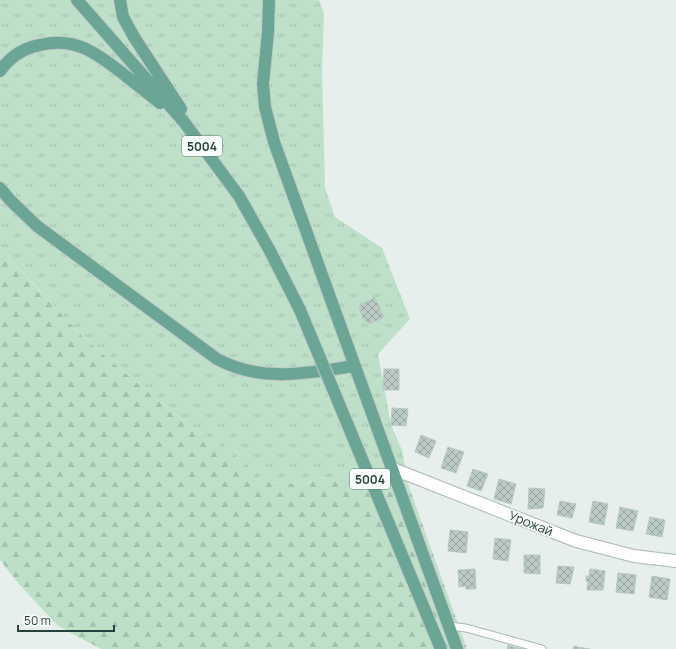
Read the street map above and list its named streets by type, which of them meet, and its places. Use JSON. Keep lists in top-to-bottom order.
{
  "streets": {
    "main road": ["5004"],
    "street": ["Урожай"]
  },
  "scale_bar": "50 m"
}
